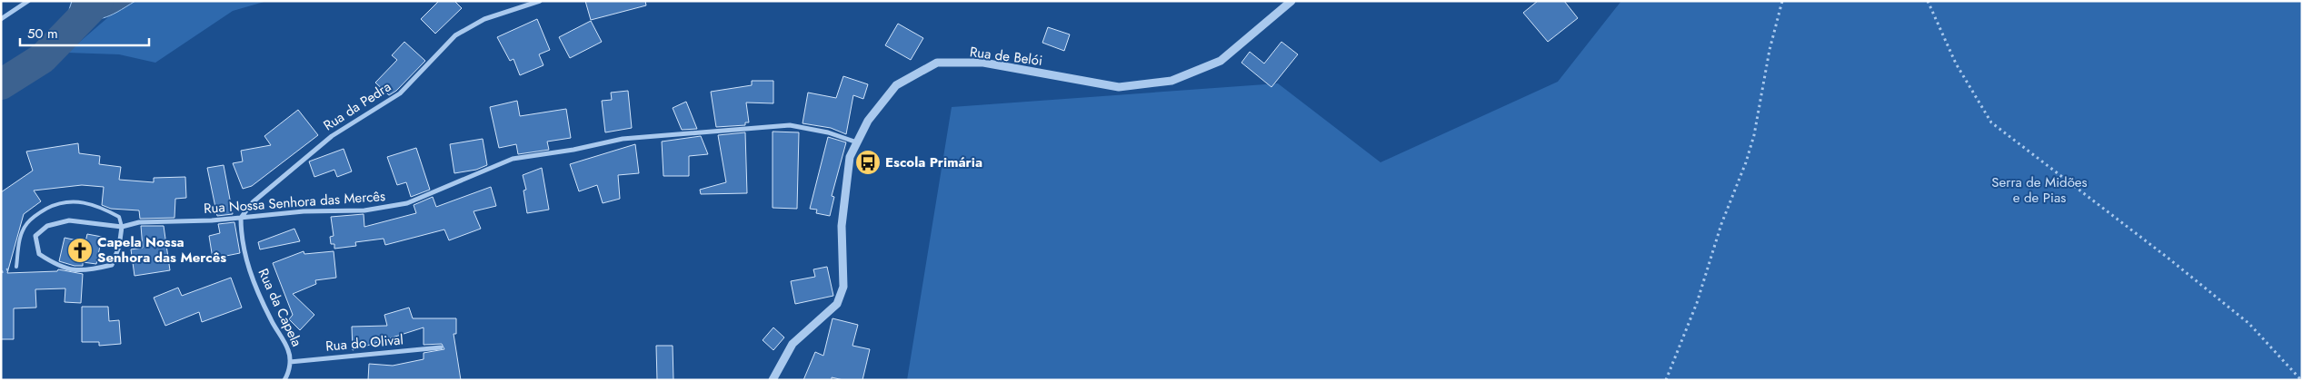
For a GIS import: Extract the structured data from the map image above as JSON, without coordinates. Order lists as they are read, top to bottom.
{
  "streets": {
    "street": [
      "Rua de Belói",
      "Rua da Pedra",
      "Rua Nossa Senhora das Mercês",
      "Rua da Capela",
      "Rua do Olival"
    ]
  },
  "crossings": [
    ["Rua de Belói", "Rua Nossa Senhora das Mercês"],
    ["Rua da Pedra", "Rua Nossa Senhora das Mercês"],
    ["Rua da Pedra", "Rua da Capela"],
    ["Rua Nossa Senhora das Mercês", "Rua da Capela"],
    ["Rua da Capela", "Rua do Olival"]
  ],
  "parks": ["Serra de Midões e de Pias"],
  "places": {
    "bus stop": ["Escola Primária"],
    "church": ["Capela Nossa Senhora das Mercês"]
  },
  "scale_bar": "50 m"
}
